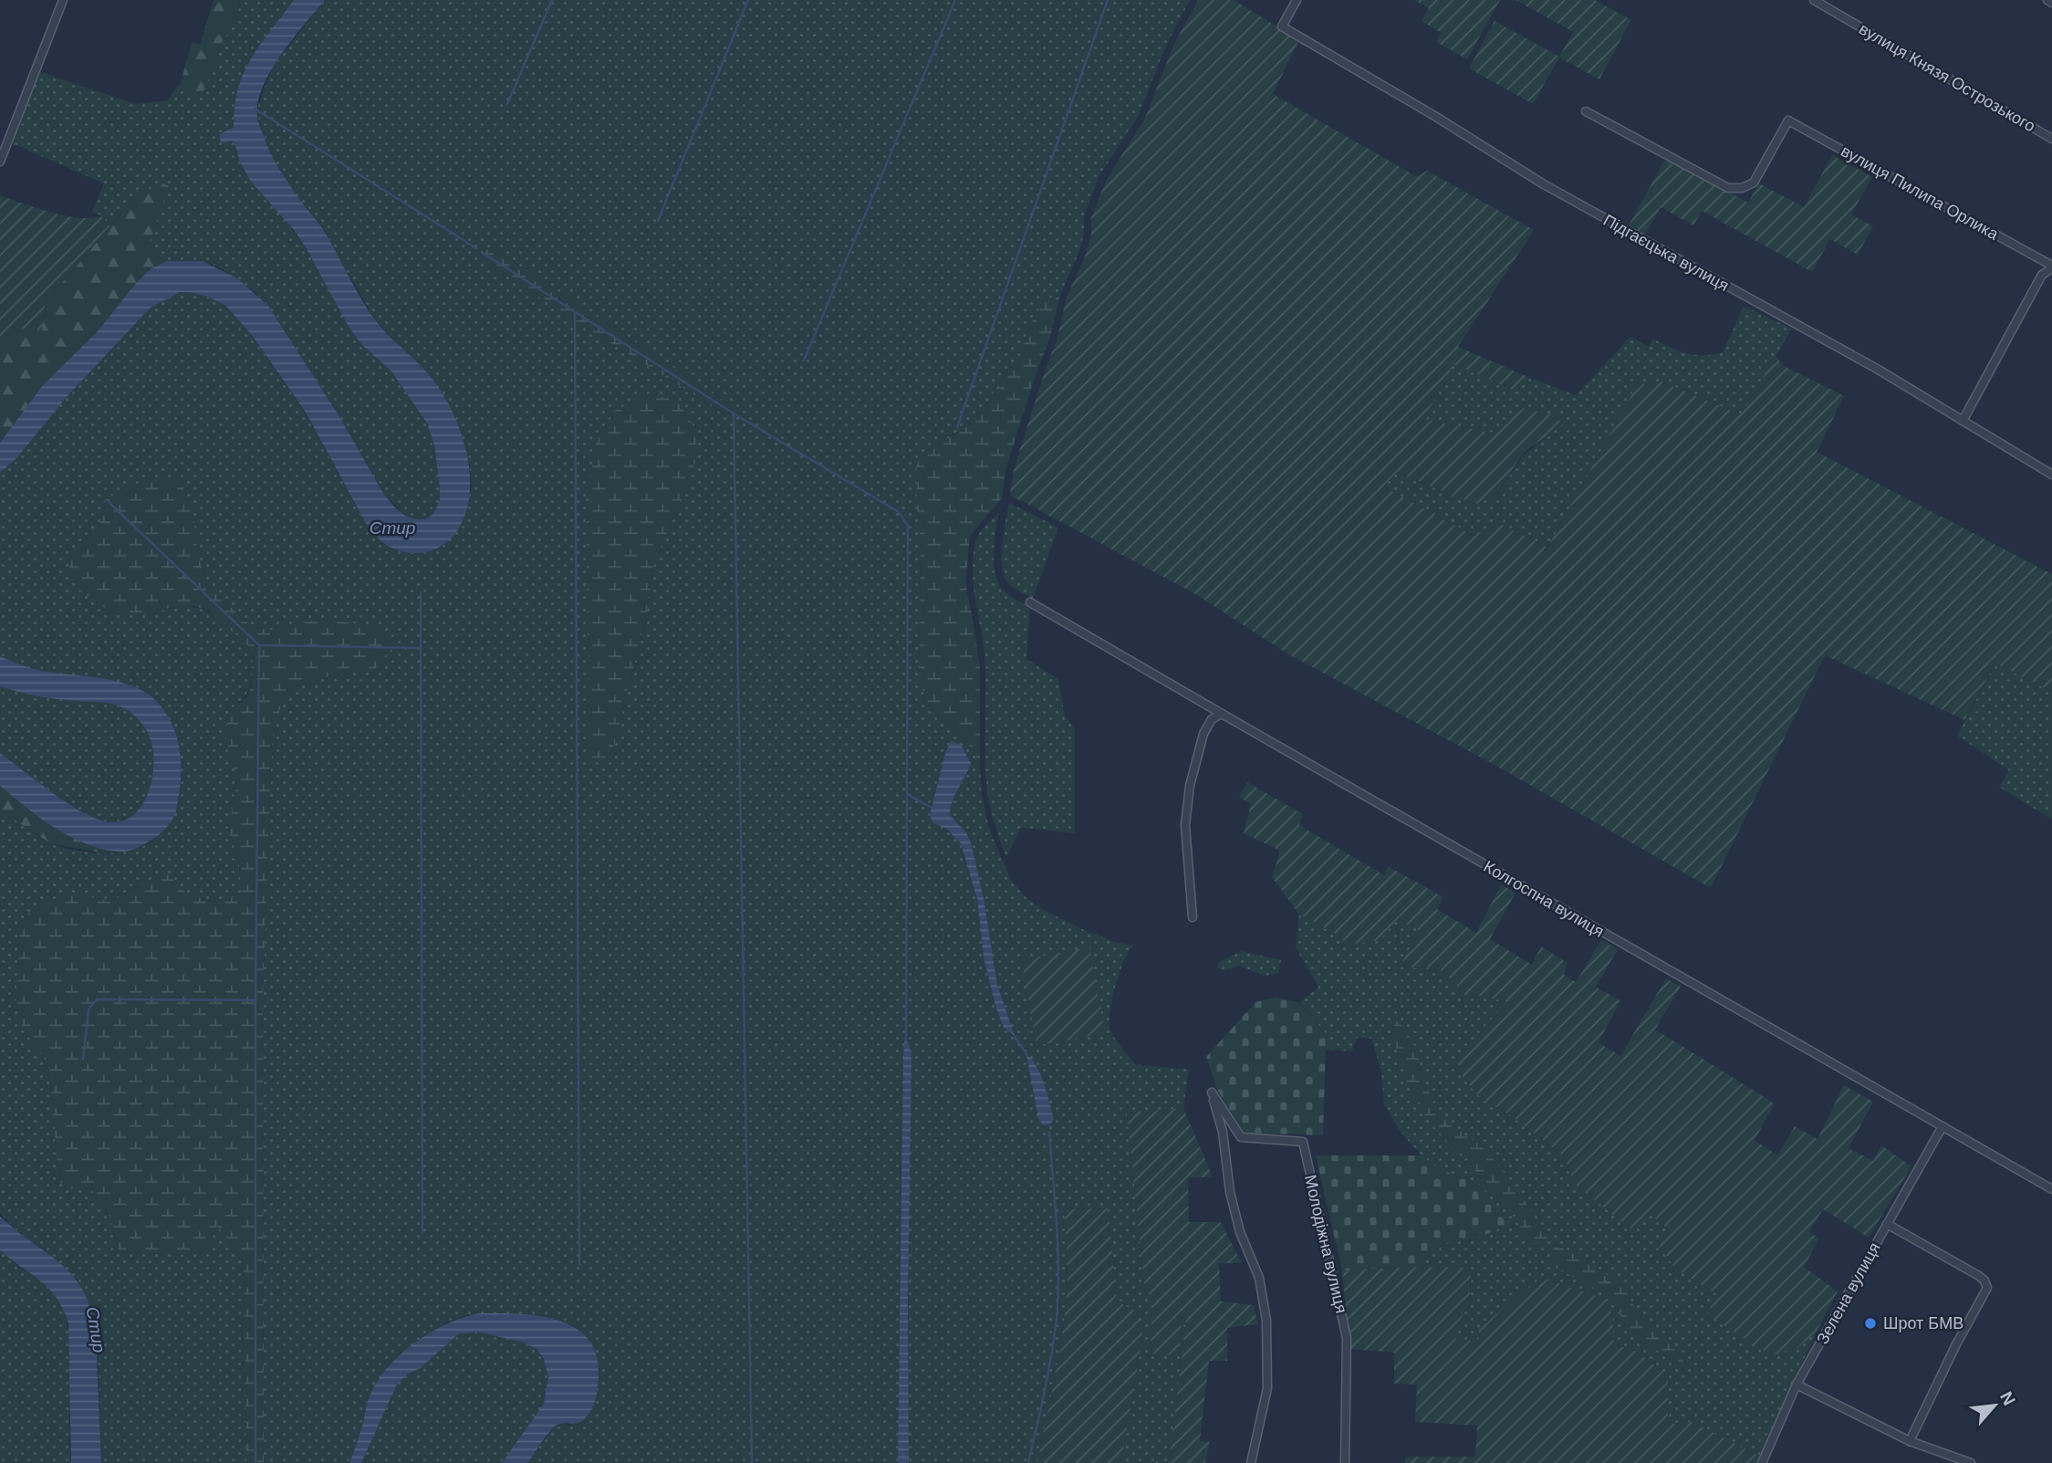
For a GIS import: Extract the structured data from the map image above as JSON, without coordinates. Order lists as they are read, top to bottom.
{
  "streets": {
    "street": [
      "вулиця Князя Острозького",
      "вулиця Пилипа Орлика",
      "Підгаєцька вулиця",
      "Колгоспна вулиця",
      "Молодіжна вулиця",
      "Зелена вулиця"
    ]
  },
  "crossings": [
    ["Колгоспна вулиця", "Зелена вулиця"]
  ],
  "water": ["Стир"],
  "places": ["Шрот БМВ"],
  "north": "top right"
}
